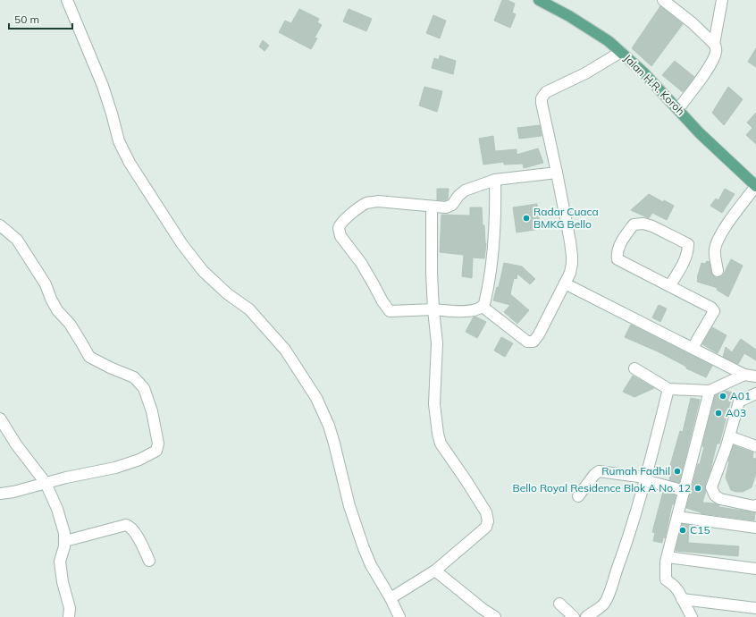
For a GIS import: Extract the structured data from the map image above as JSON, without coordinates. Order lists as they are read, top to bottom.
{
  "streets": {
    "main road": ["Jalan H.R. Koroh"]
  },
  "places": [
    "Radar Cuaca BMKG Bello",
    "A01",
    "A03",
    "Rumah Fadhil",
    "Bello Royal Residence Blok A No. 12",
    "C15"
  ],
  "scale_bar": "50 m"
}
